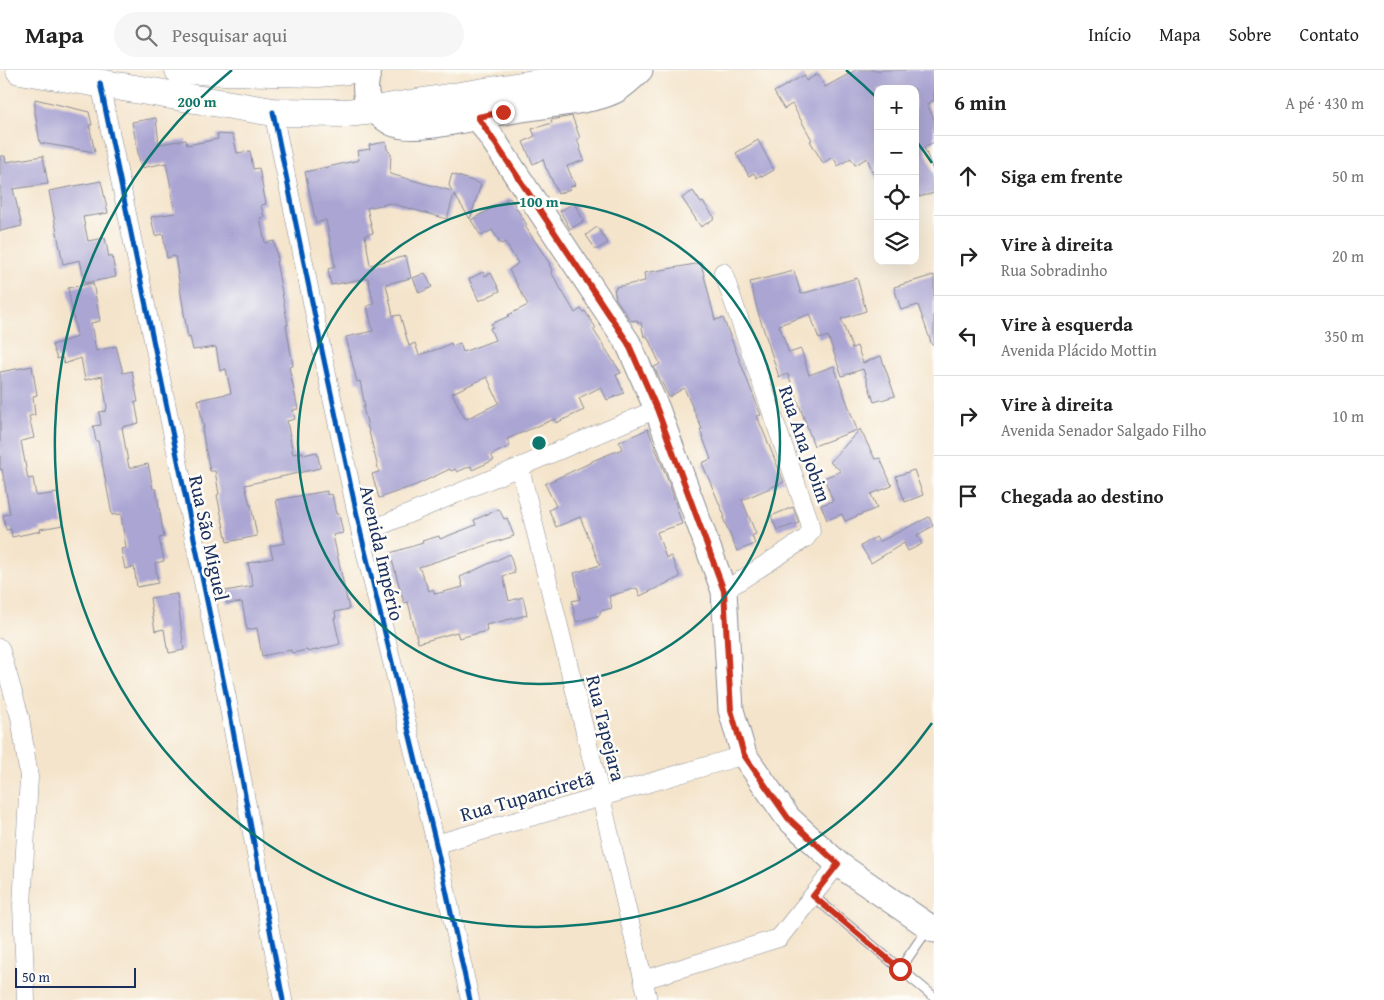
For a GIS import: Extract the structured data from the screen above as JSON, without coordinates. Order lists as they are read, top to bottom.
{
  "streets": {
    "street": [
      "Rua Ana Jobim",
      "Rua São Miguel",
      "Avenida Império",
      "Rua Tapejara",
      "Rua Tupanciretã"
    ]
  },
  "crossings": [
    ["Avenida Império", "Rua Tupanciretã"],
    ["Rua Tapejara", "Rua Tupanciretã"]
  ],
  "scale_bar": "50 m",
  "page": {
    "header": "Mapa",
    "search": "Pesquisar aqui",
    "nav": [
      "Início",
      "Mapa",
      "Sobre",
      "Contato"
    ],
    "heading": ["6 min", "A pé · 430 m"],
    "map_buttons": ["+", "−"],
    "list": [
      ["Siga em frente", "50 m"],
      ["Vire à direita", "Rua Sobradinho", "20 m"],
      ["Vire à esquerda", "Avenida Plácido Mottin", "350 m"],
      ["Vire à direita", "Avenida Senador Salgado Filho", "10 m"],
      "Chegada ao destino"
    ],
    "scale": "50 m"
  },
  "rings": ["200 m", "100 m"]
}
